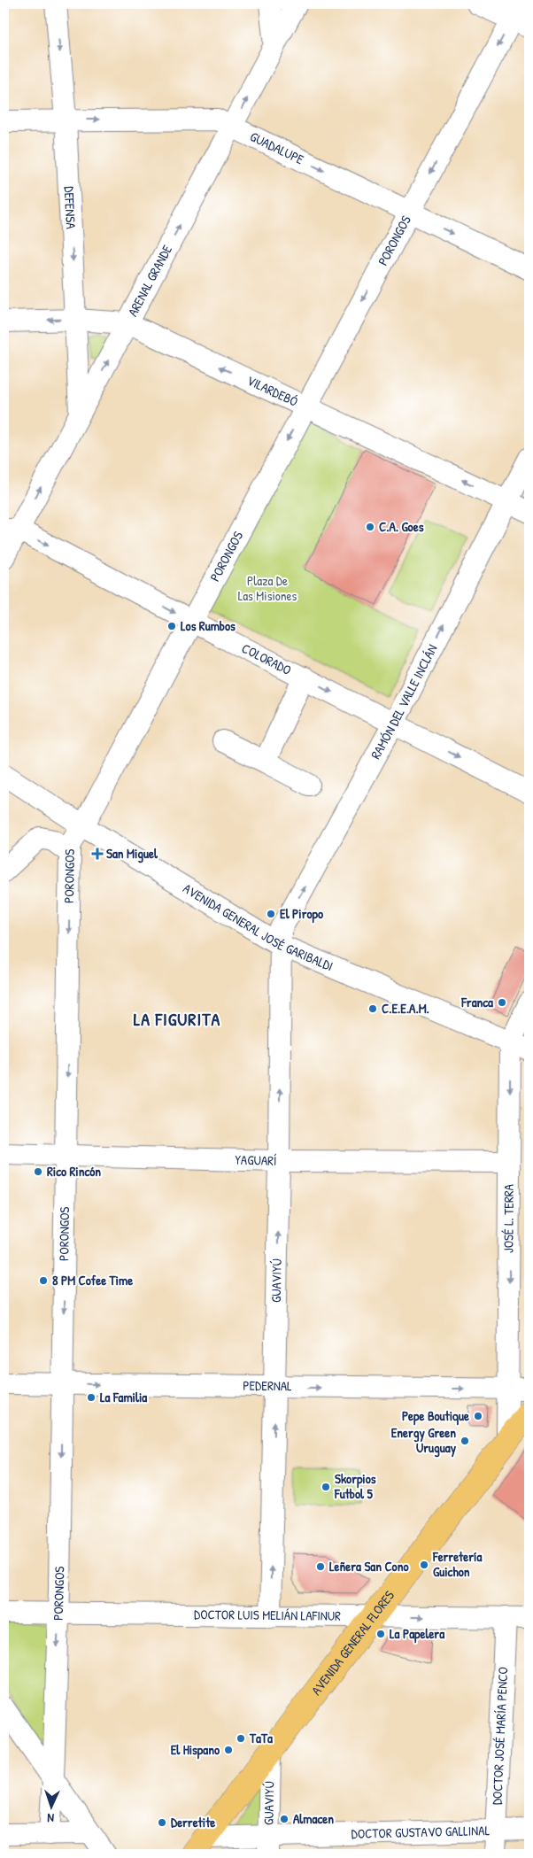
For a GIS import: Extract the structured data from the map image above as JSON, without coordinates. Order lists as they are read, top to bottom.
{
  "streets": {
    "main road": ["AVENIDA GENERAL FLORES"],
    "street": [
      "GUADALUPE",
      "DEFENSA",
      "PORONGOS",
      "ARENAL GRANDE",
      "VILARDEBÓ",
      "COLORADO",
      "RAMÓN DEL VALLE INCLÁN",
      "AVENIDA GENERAL JOSÉ GARIBALDI",
      "YAGUARÍ",
      "JOSÉ L. TERRA",
      "GUAVIYÚ",
      "PEDERNAL",
      "DOCTOR LUIS MELIÁN LAFINUR",
      "DOCTOR JOSÉ MARÍA PENCO",
      "DOCTOR GUSTAVO GALLINAL"
    ]
  },
  "crossings": [
    ["GUADALUPE", "DEFENSA"],
    ["GUADALUPE", "PORONGOS"],
    ["GUADALUPE", "ARENAL GRANDE"],
    ["DEFENSA", "ARENAL GRANDE"],
    ["DEFENSA", "VILARDEBÓ"],
    ["PORONGOS", "VILARDEBÓ"],
    ["PORONGOS", "COLORADO"],
    ["PORONGOS", "AVENIDA GENERAL JOSÉ GARIBALDI"],
    ["PORONGOS", "YAGUARÍ"],
    ["PORONGOS", "PEDERNAL"],
    ["PORONGOS", "DOCTOR LUIS MELIÁN LAFINUR"],
    ["ARENAL GRANDE", "VILARDEBÓ"],
    ["ARENAL GRANDE", "COLORADO"],
    ["VILARDEBÓ", "RAMÓN DEL VALLE INCLÁN"],
    ["COLORADO", "RAMÓN DEL VALLE INCLÁN"],
    ["RAMÓN DEL VALLE INCLÁN", "AVENIDA GENERAL JOSÉ GARIBALDI"],
    ["RAMÓN DEL VALLE INCLÁN", "GUAVIYÚ"],
    ["AVENIDA GENERAL JOSÉ GARIBALDI", "JOSÉ L. TERRA"],
    ["AVENIDA GENERAL JOSÉ GARIBALDI", "GUAVIYÚ"],
    ["YAGUARÍ", "JOSÉ L. TERRA"],
    ["YAGUARÍ", "GUAVIYÚ"],
    ["JOSÉ L. TERRA", "PEDERNAL"],
    ["JOSÉ L. TERRA", "AVENIDA GENERAL FLORES"],
    ["GUAVIYÚ", "PEDERNAL"],
    ["GUAVIYÚ", "DOCTOR LUIS MELIÁN LAFINUR"],
    ["GUAVIYÚ", "AVENIDA GENERAL FLORES"],
    ["GUAVIYÚ", "DOCTOR GUSTAVO GALLINAL"],
    ["DOCTOR LUIS MELIÁN LAFINUR", "AVENIDA GENERAL FLORES"],
    ["DOCTOR LUIS MELIÁN LAFINUR", "DOCTOR JOSÉ MARÍA PENCO"],
    ["AVENIDA GENERAL FLORES", "DOCTOR GUSTAVO GALLINAL"],
    ["DOCTOR JOSÉ MARÍA PENCO", "DOCTOR GUSTAVO GALLINAL"]
  ],
  "one_way": [
    "GUADALUPE",
    "DEFENSA",
    "PORONGOS",
    "ARENAL GRANDE",
    "VILARDEBÓ",
    "COLORADO",
    "RAMÓN DEL VALLE INCLÁN",
    "JOSÉ L. TERRA",
    "GUAVIYÚ",
    "PEDERNAL"
  ],
  "districts": ["LA FIGURITA"],
  "parks": ["Plaza De Las Misiones"],
  "places": {
    "other": [
      "C.A. Goes",
      "Los Rumbos",
      "El Piropo",
      "Franca",
      "C.E.E.A.M.",
      "Rico Rincón",
      "8 PM Cofee Time",
      "La Familia",
      "Pepe Boutique",
      "Energy Green Uruguay",
      "Skorpios Futbol 5",
      "Ferretería Guichon",
      "Leñera San Cono",
      "La Papelera",
      "TaTa",
      "El Hispano",
      "Almacen",
      "Derretite"
    ],
    "health": ["San Miguel"]
  },
  "north": "bottom"
}
